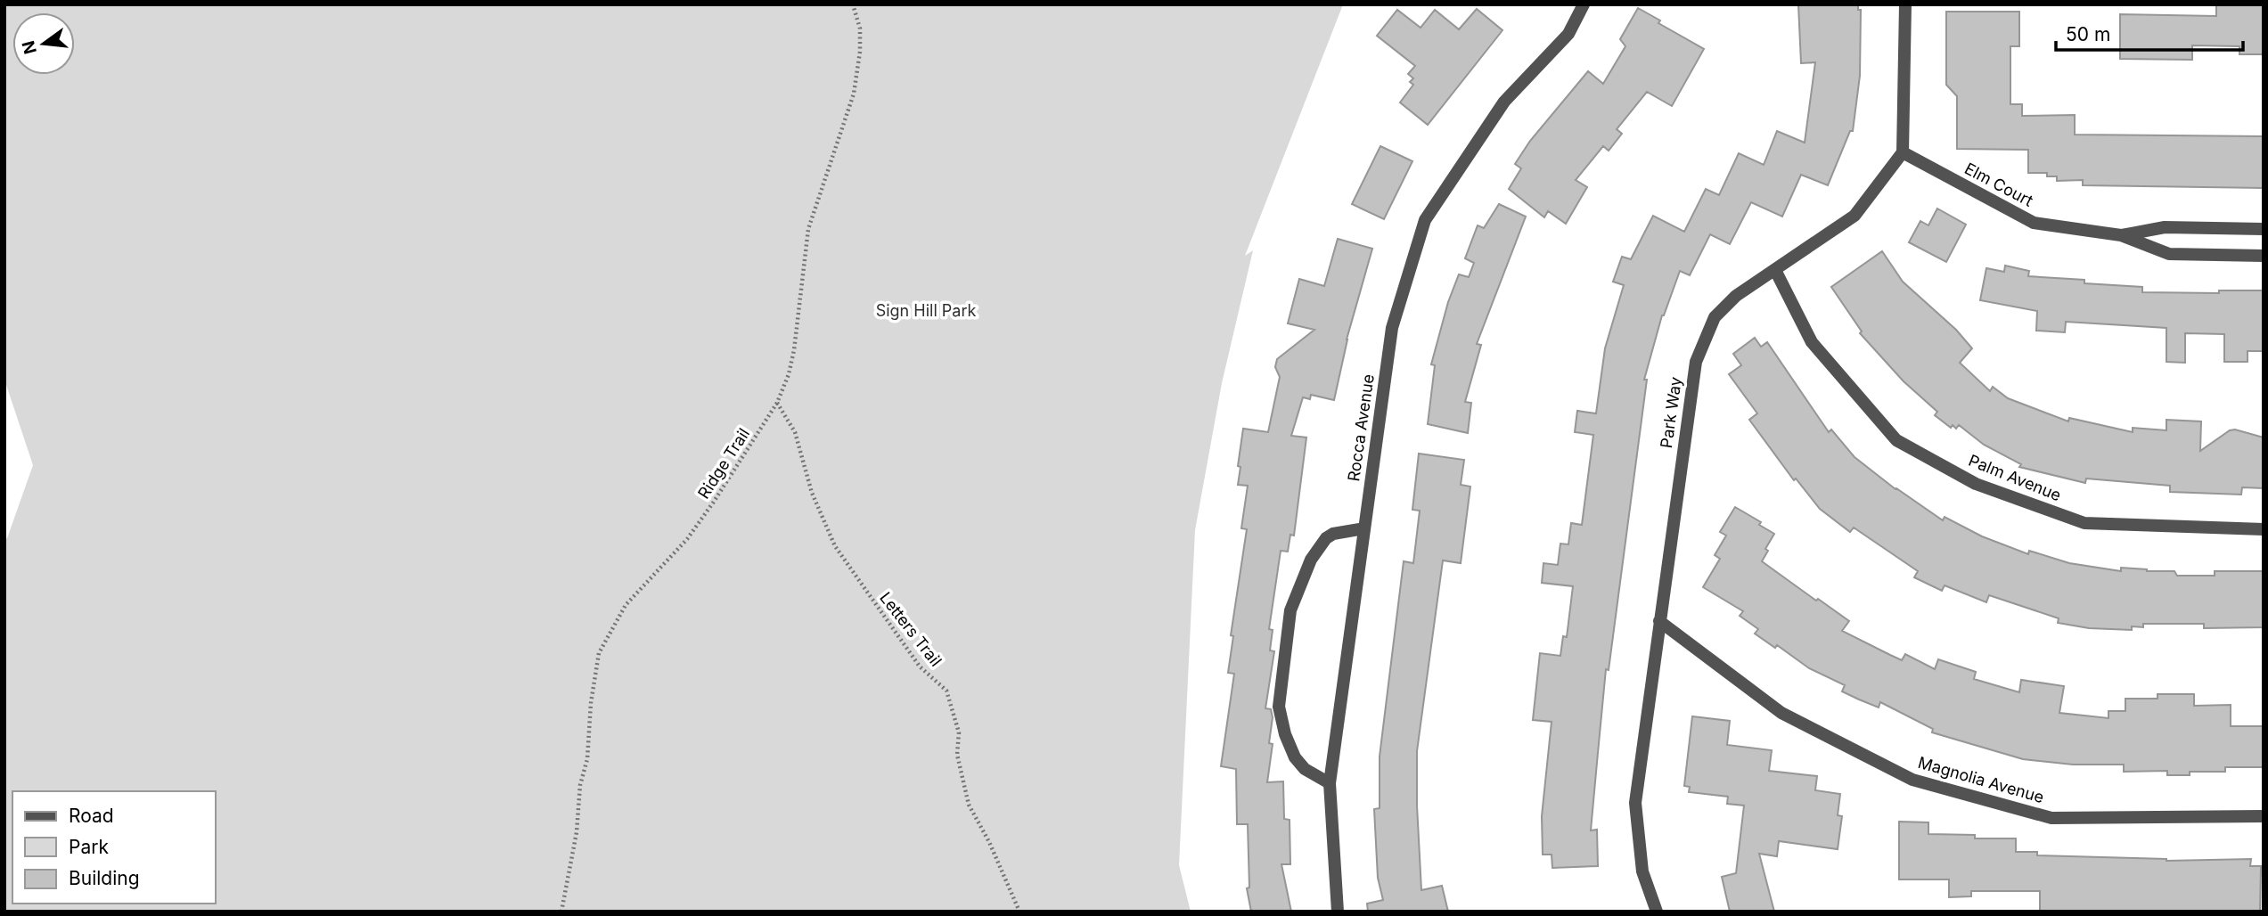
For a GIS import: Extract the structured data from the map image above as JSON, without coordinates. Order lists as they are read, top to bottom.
{
  "streets": {
    "street": [
      "Elm Court",
      "Park Way",
      "Rocca Avenue",
      "Palm Avenue",
      "Magnolia Avenue"
    ],
    "path": ["Ridge Trail", "Letters Trail"]
  },
  "crossings": [
    ["Elm Court", "Park Way"],
    ["Park Way", "Palm Avenue"],
    ["Park Way", "Magnolia Avenue"],
    ["Ridge Trail", "Letters Trail"]
  ],
  "parks": ["Sign Hill Park"],
  "legend": ["Road", "Park", "Building"],
  "scale_bar": "50 m",
  "north": "left"
}
